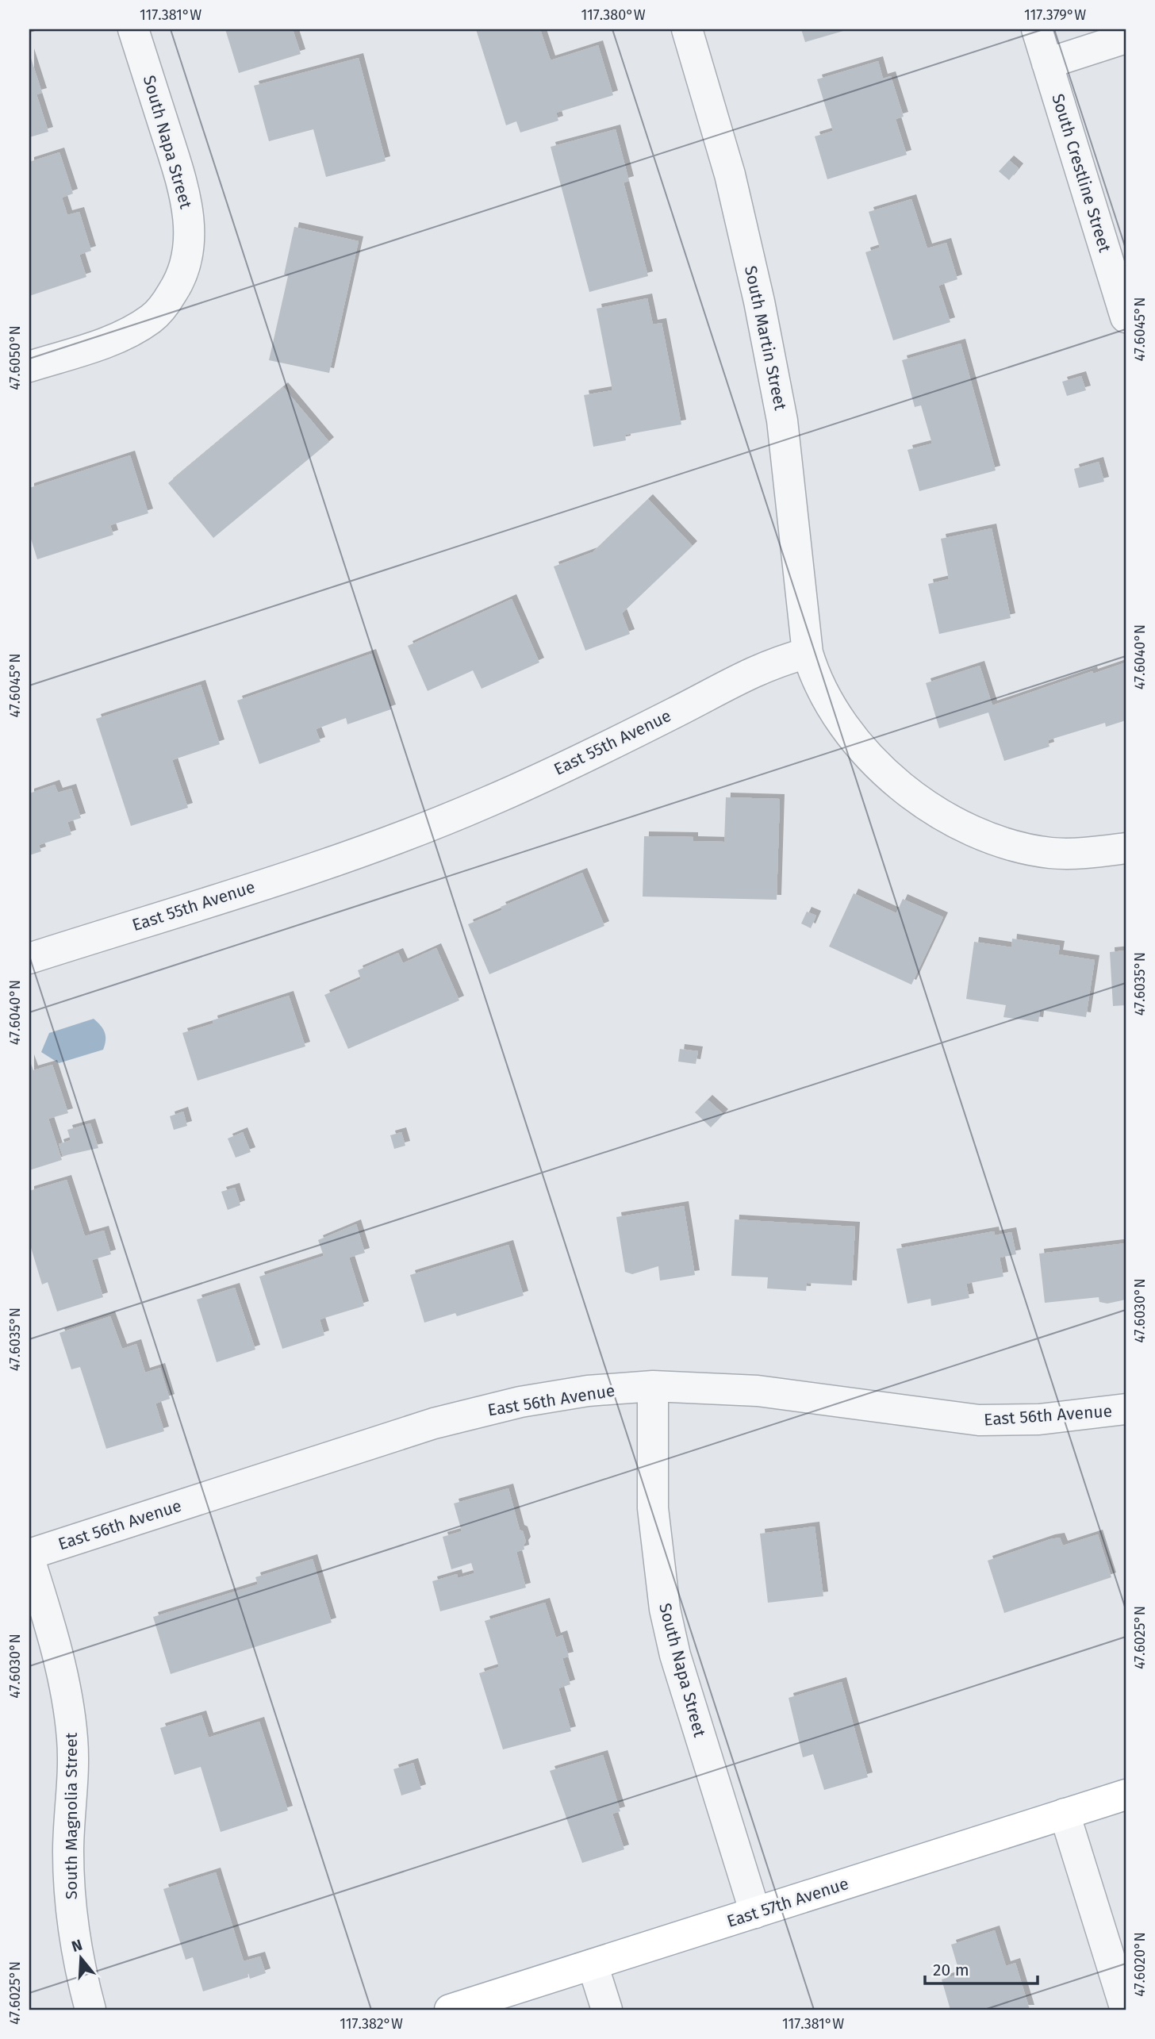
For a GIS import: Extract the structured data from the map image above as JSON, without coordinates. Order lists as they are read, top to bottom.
{
  "streets": {
    "main road": ["East 57th Avenue"],
    "street": [
      "South Napa Street",
      "South Crestline Street",
      "South Martin Street",
      "East 55th Avenue",
      "East 56th Avenue",
      "South Magnolia Street"
    ]
  },
  "crossings": [
    ["South Napa Street", "East 56th Avenue"],
    ["South Napa Street", "East 57th Avenue"],
    ["South Martin Street", "East 55th Avenue"]
  ],
  "scale_bar": "20 m",
  "north": "top",
  "coordinates": [
    "117.381°W",
    "117.380°W",
    "117.379°W",
    "47.6045°N",
    "47.6050°N",
    "47.6040°N",
    "47.6035°N",
    "47.6030°N",
    "47.6025°N",
    "47.6020°N",
    "117.382°W"
  ]
}
